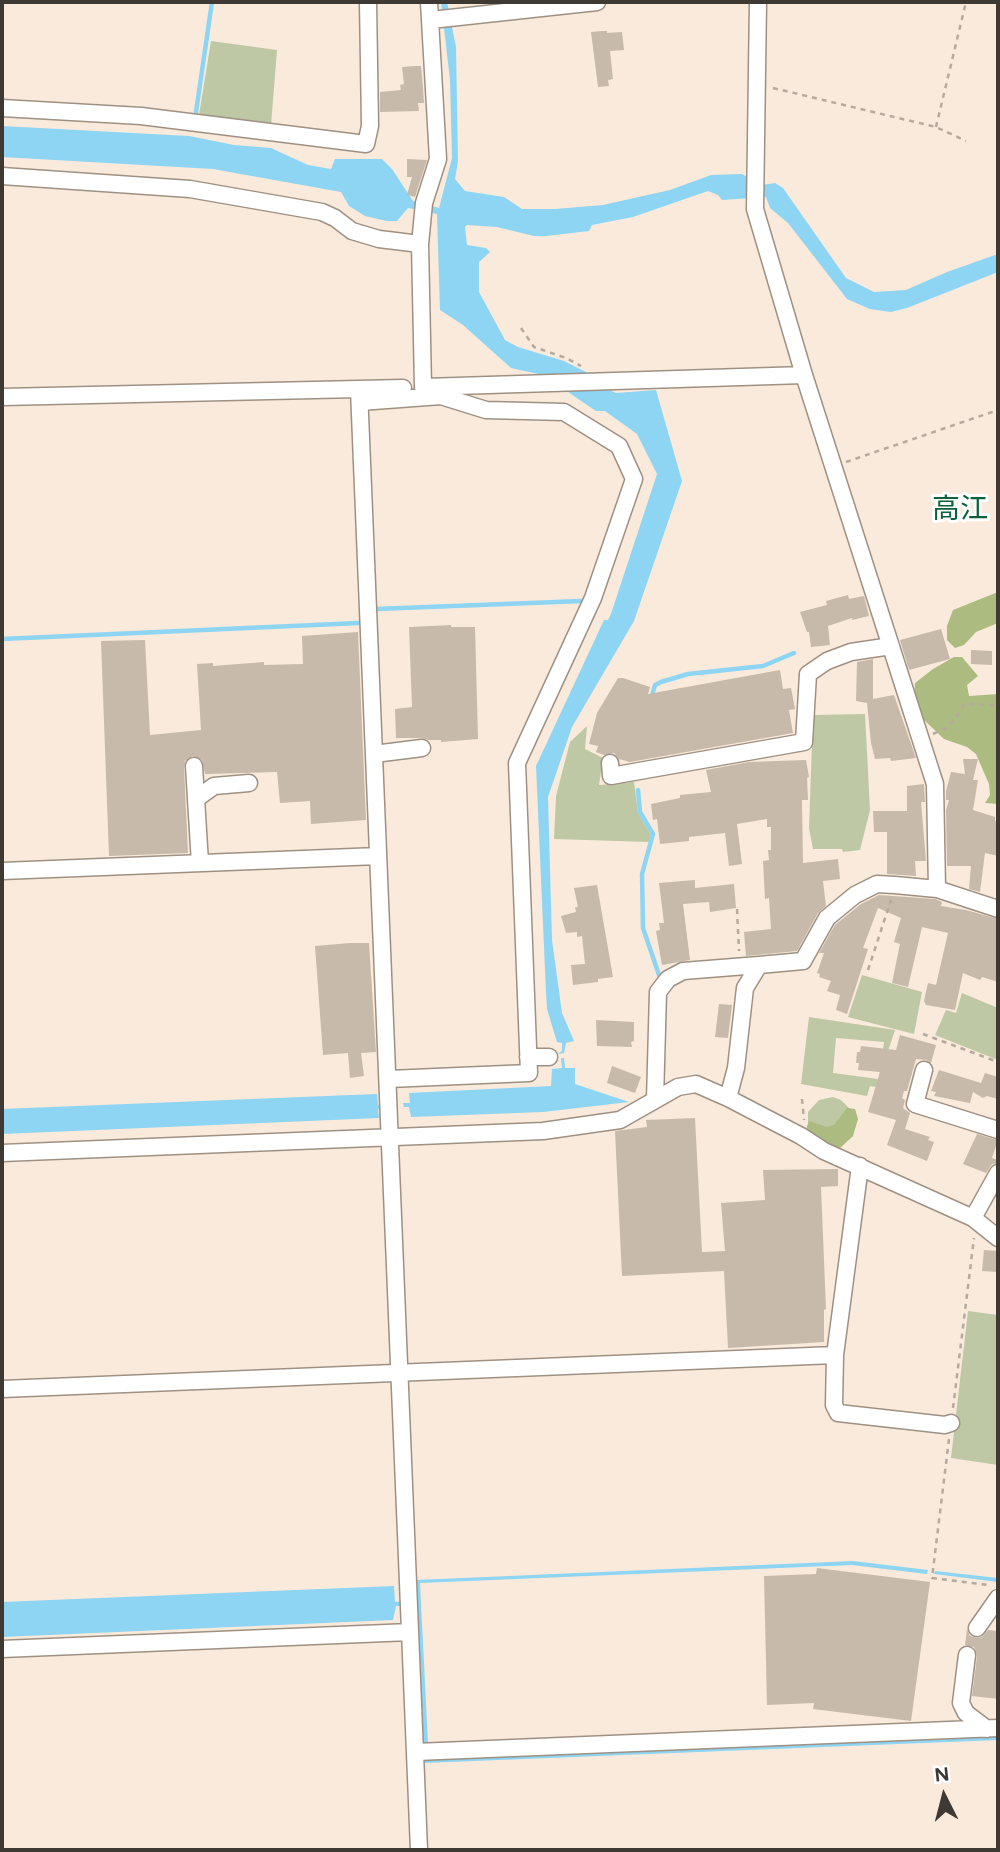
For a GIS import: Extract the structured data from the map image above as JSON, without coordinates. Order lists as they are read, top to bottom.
{
  "districts": ["高江"],
  "north": "top"
}
